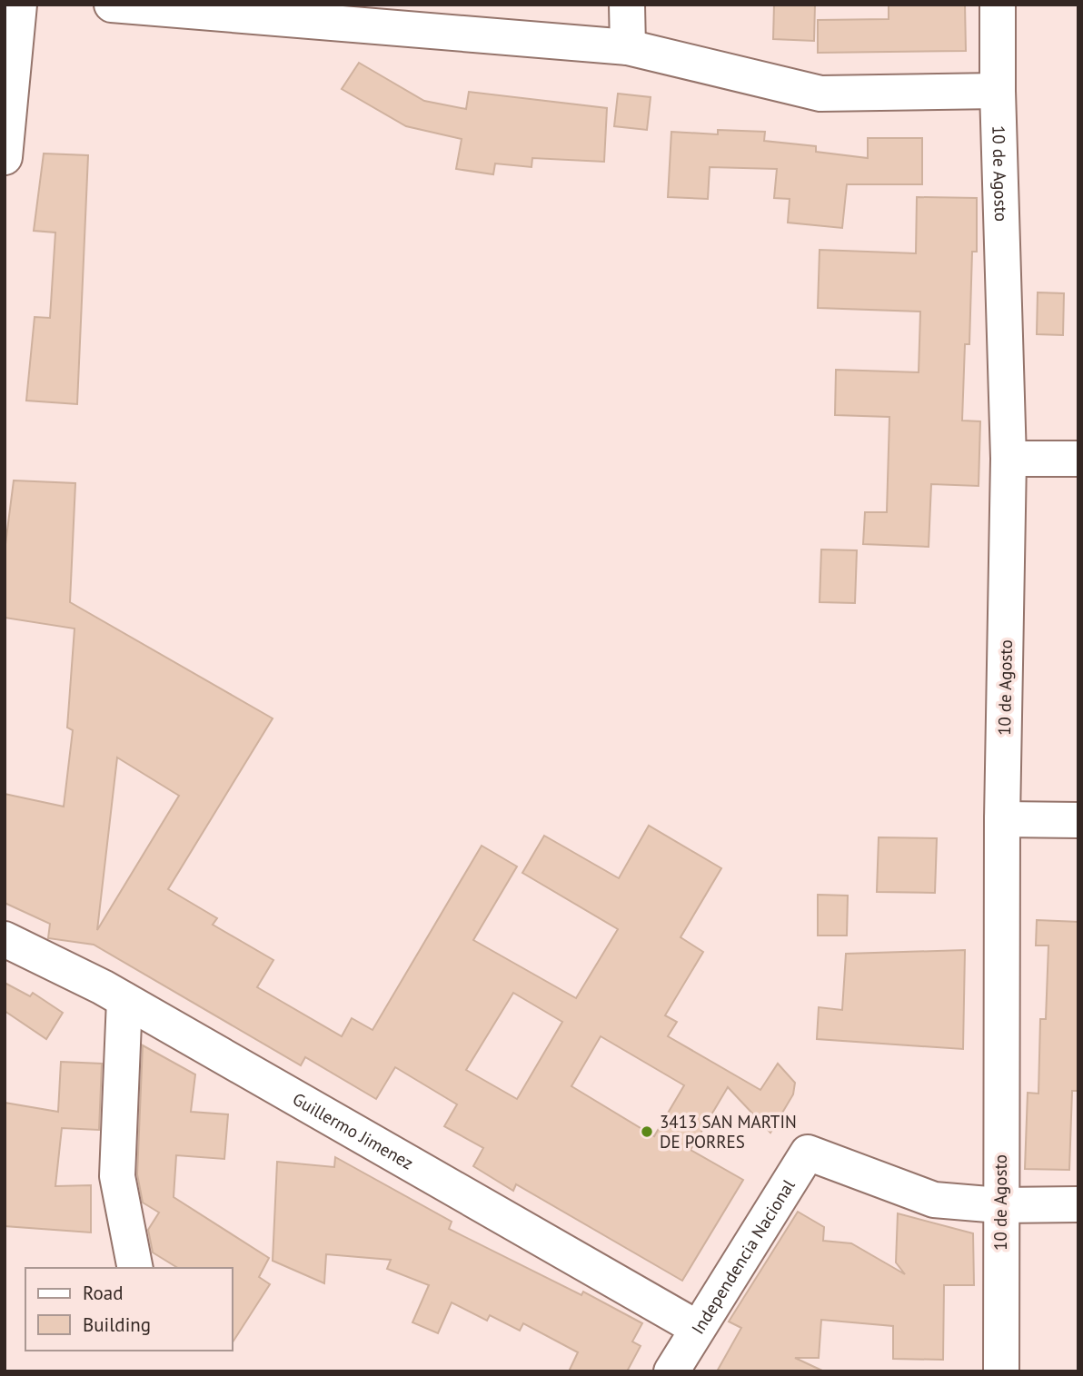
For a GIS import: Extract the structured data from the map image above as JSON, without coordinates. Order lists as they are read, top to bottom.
{
  "streets": {
    "street": ["10 de Agosto", "Guillermo Jimenez", "Independencia Nacional"]
  },
  "crossings": [
    ["10 de Agosto", "Independencia Nacional"],
    ["Guillermo Jimenez", "Independencia Nacional"]
  ],
  "places": ["3413 SAN MARTIN DE PORRES"],
  "legend": ["Road", "Building"]
}
